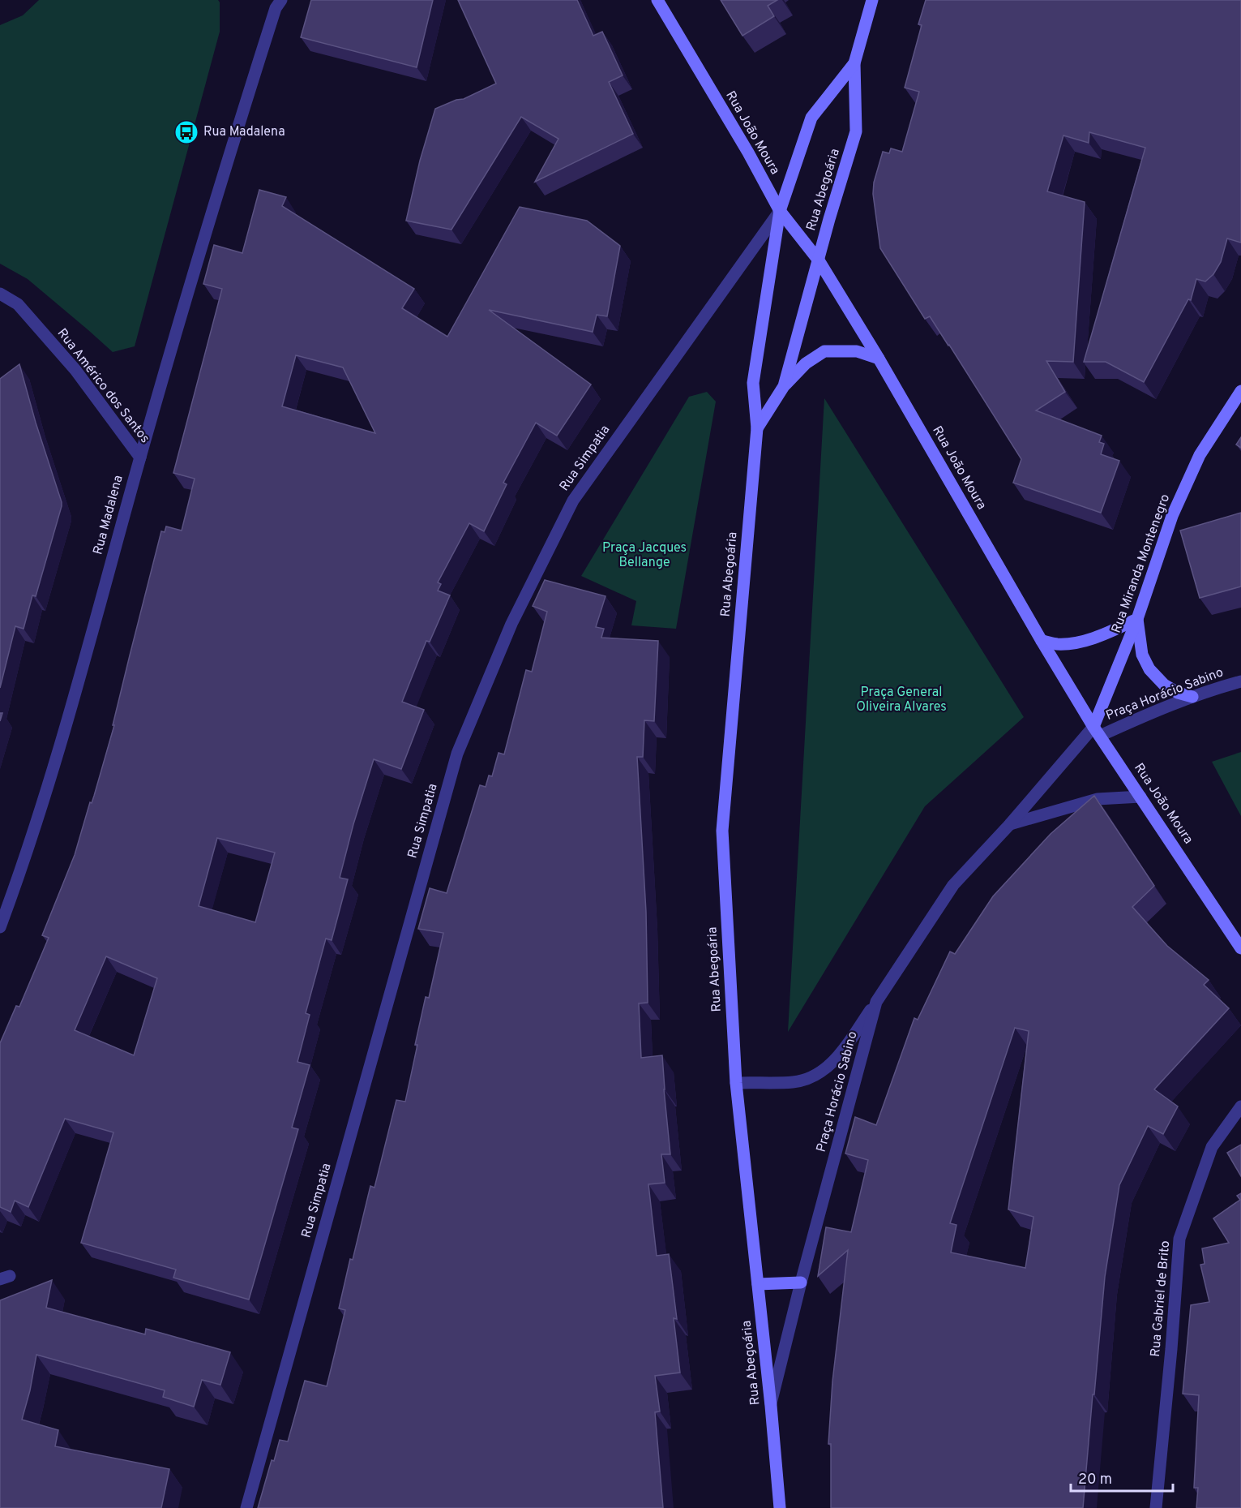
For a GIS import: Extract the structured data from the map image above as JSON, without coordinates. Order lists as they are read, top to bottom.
{
  "streets": {
    "street": [
      "Rua João Moura",
      "Rua Abegoária",
      "Rua Américo dos Santos",
      "Rua Simpatia",
      "Rua Madalena",
      "Rua Miranda Montenegro",
      "Praça Horácio Sabino",
      "Rua Gabriel de Brito"
    ]
  },
  "crossings": [
    ["Rua João Moura", "Rua Abegoária"],
    ["Rua João Moura", "Rua Simpatia"],
    ["Rua João Moura", "Rua Miranda Montenegro"],
    ["Rua João Moura", "Praça Horácio Sabino"],
    ["Rua Abegoária", "Rua Simpatia"],
    ["Rua Abegoária", "Praça Horácio Sabino"],
    ["Rua Américo dos Santos", "Rua Madalena"],
    ["Rua Miranda Montenegro", "Praça Horácio Sabino"]
  ],
  "parks": ["Praça Jacques Bellange", "Praça General Oliveira Alvares"],
  "places": {
    "bus stop": ["Rua Madalena"]
  },
  "scale_bar": "20 m"
}
